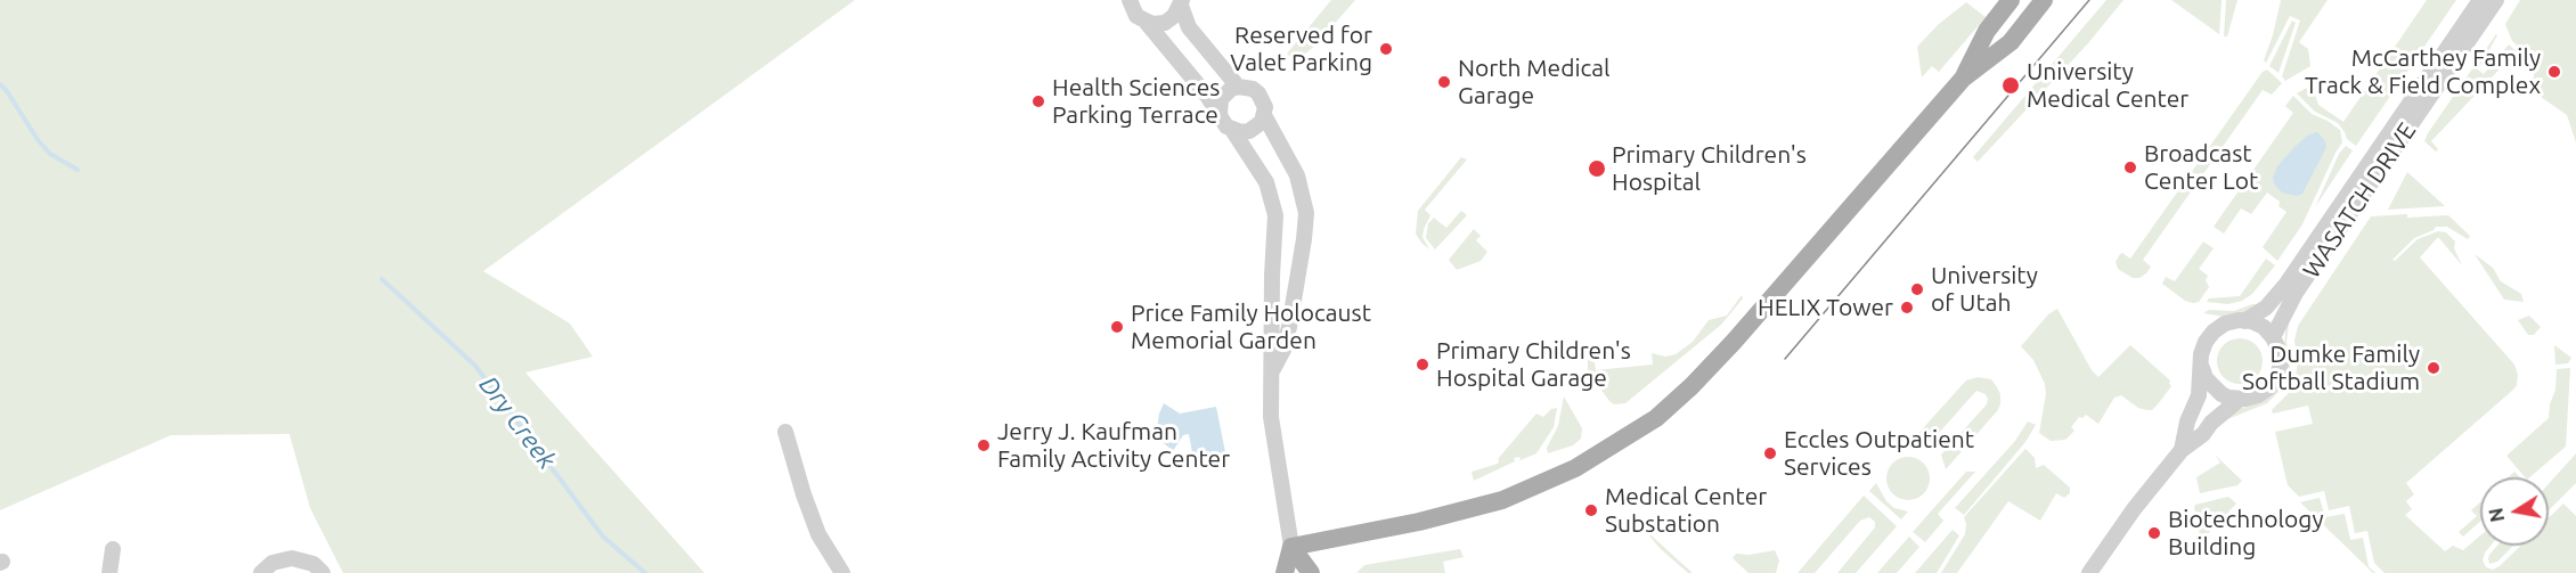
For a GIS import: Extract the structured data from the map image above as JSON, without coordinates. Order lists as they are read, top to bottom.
{
  "streets": {
    "street": ["WASATCH DRIVE"]
  },
  "water": ["Dry Creek"],
  "places": [
    "Reserved for Valet Parking",
    "McCarthey Family Track & Field Complex",
    "North Medical Garage",
    "University Medical Center",
    "Health Sciences Parking Terrace",
    "Broadcast Center Lot",
    "Primary Children's Hospital",
    "University of Utah",
    "HELIX Tower",
    "Price Family Holocaust Memorial Garden",
    "Primary Children's Hospital Garage",
    "Dumke Family Softball Stadium",
    "Jerry J. Kaufman Family Activity Center",
    "Eccles Outpatient Services",
    "Medical Center Substation",
    "Biotechnology Building"
  ],
  "north": "left"
}
